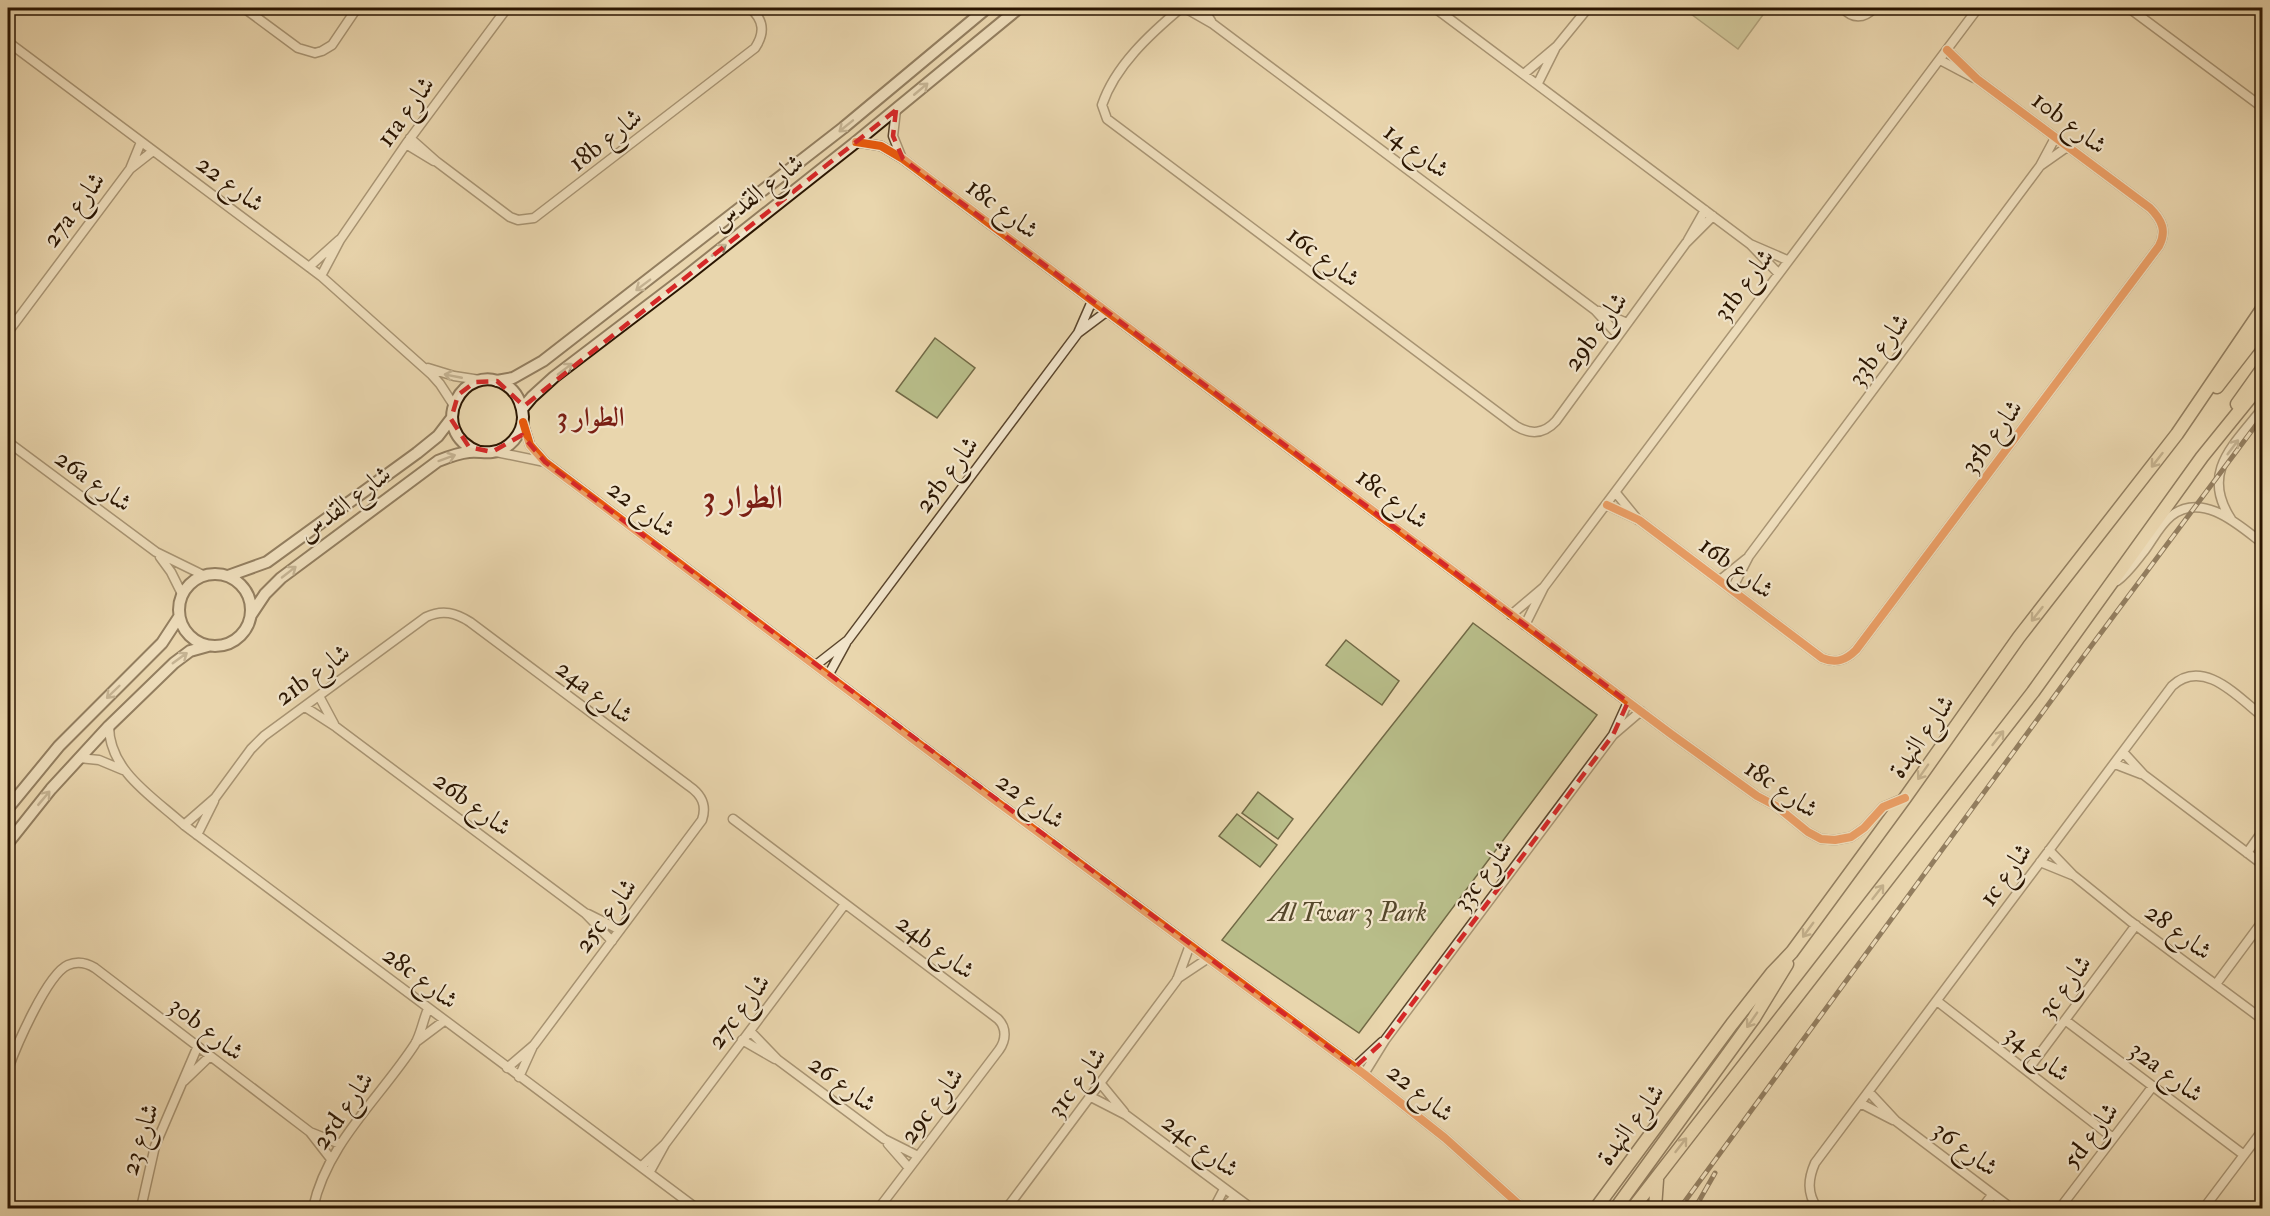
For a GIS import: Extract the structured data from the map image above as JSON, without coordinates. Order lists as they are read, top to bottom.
{
  "streets": {
    "main road": ["شارع القدس", "شارع النهدة"],
    "street": [
      "11a شارع",
      "10b شارع",
      "18b شارع",
      "شارع 14",
      "شارع 22",
      "18c شارع",
      "27a شارع",
      "16c شارع",
      "31b شارع",
      "29b شارع",
      "33b شارع",
      "35b شارع",
      "25b شارع",
      "26a شارع",
      "16b شارع",
      "21b شارع",
      "24a شارع",
      "26b شارع",
      "1c شارع",
      "33c شارع",
      "25c شارع",
      "شارع 28",
      "24b شارع",
      "28c شارع",
      "3c شارع",
      "27c شارع",
      "30b شارع",
      "شارع 34",
      "32a شارع",
      "31c شارع",
      "شارع 26",
      "29c شارع",
      "25d شارع",
      "5d شارع",
      "شارع 23",
      "24c شارع",
      "شارع 36"
    ]
  },
  "crossings": [
    ["11a شارع", "18b شارع"],
    ["11a شارع", "شارع 22"],
    ["10b شارع", "31b شارع"],
    ["10b شارع", "33b شارع"],
    ["10b شارع", "35b شارع"],
    ["شارع 14", "16c شارع"],
    ["شارع 14", "29b شارع"],
    ["شارع 22", "شارع القدس"],
    ["شارع 22", "27a شارع"],
    ["شارع 22", "25b شارع"],
    ["شارع 22", "33c شارع"],
    ["شارع 22", "31c شارع"],
    ["شارع القدس", "18c شارع"],
    ["شارع القدس", "26a شارع"],
    ["18c شارع", "31b شارع"],
    ["18c شارع", "25b شارع"],
    ["18c شارع", "شارع النهدة"],
    ["18c شارع", "33c شارع"],
    ["16c شارع", "29b شارع"],
    ["31b شارع", "16b شارع"],
    ["33b شارع", "16b شارع"],
    ["35b شارع", "16b شارع"],
    ["21b شارع", "24a شارع"],
    ["21b شارع", "26b شارع"],
    ["21b شارع", "28c شارع"],
    ["24a شارع", "25c شارع"],
    ["26b شارع", "25c شارع"],
    ["1c شارع", "شارع 28"],
    ["1c شارع", "شارع 34"],
    ["1c شارع", "شارع 36"],
    ["25c شارع", "28c شارع"],
    ["شارع 28", "3c شارع"],
    ["24b شارع", "27c شارع"],
    ["24b شارع", "29c شارع"],
    ["28c شارع", "27c شارع"],
    ["28c شارع", "25d شارع"],
    ["3c شارع", "شارع 34"],
    ["3c شارع", "32a شارع"],
    ["27c شارع", "شارع 26"],
    ["30b شارع", "25d شارع"],
    ["30b شارع", "شارع 23"],
    ["شارع 34", "5d شارع"],
    ["32a شارع", "5d شارع"],
    ["31c شارع", "24c شارع"],
    ["شارع 26", "29c شارع"]
  ],
  "districts": ["الطوار 3", "الطوار 3"],
  "parks": ["Al Twar 3 Park"]
}
